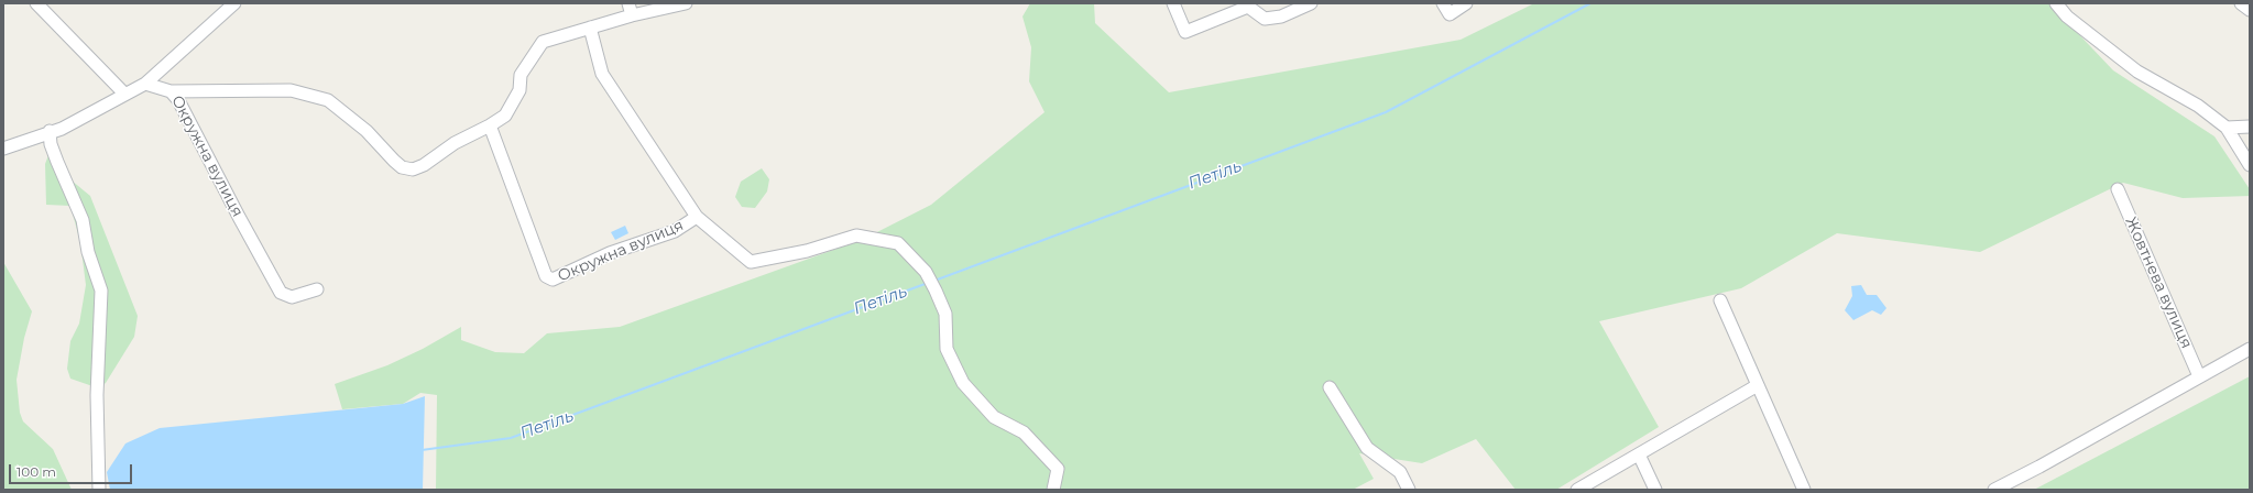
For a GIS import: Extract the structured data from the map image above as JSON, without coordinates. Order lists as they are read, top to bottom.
{
  "streets": {
    "street": ["Окружна вулиця", "Жовтнева вулиця"]
  },
  "water": ["Петіль"],
  "scale_bar": "100 m"
}
